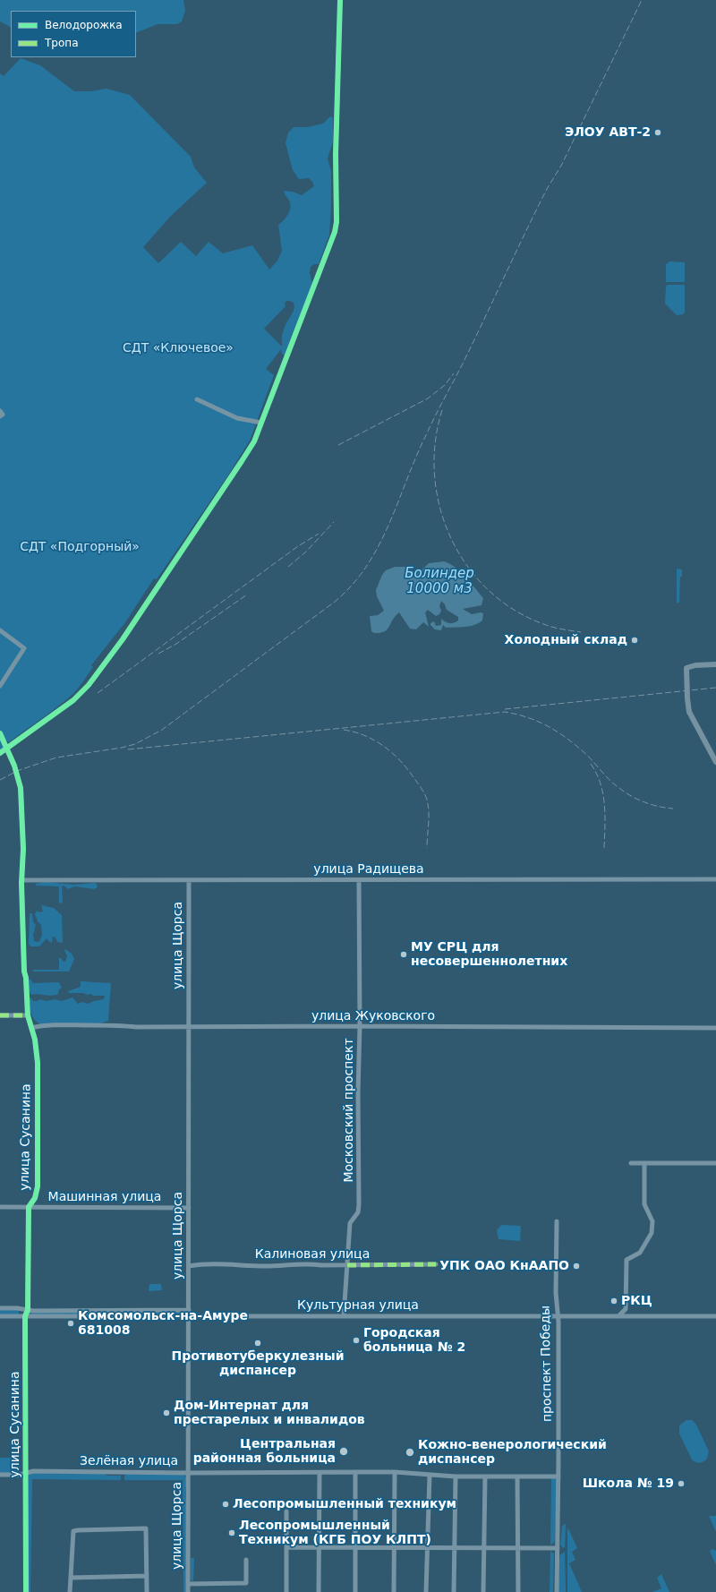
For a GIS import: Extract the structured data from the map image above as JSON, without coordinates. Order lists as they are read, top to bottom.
{
  "streets": {
    "street": [
      "улица Радищева",
      "улица Щорса",
      "улица Жуковского",
      "Московский проспект",
      "улица Сусанина",
      "Машинная улица",
      "Калиновая улица",
      "Культурная улица",
      "проспект Победы",
      "Зелёная улица"
    ]
  },
  "crossings": [
    ["улица Радищева", "улица Щорса"],
    ["улица Радищева", "Московский проспект"],
    ["улица Радищева", "улица Сусанина"],
    ["улица Щорса", "улица Жуковского"],
    ["улица Щорса", "Машинная улица"],
    ["улица Щорса", "Калиновая улица"],
    ["улица Щорса", "Культурная улица"],
    ["улица Щорса", "Зелёная улица"],
    ["улица Жуковского", "Московский проспект"],
    ["улица Жуковского", "улица Сусанина"],
    ["Московский проспект", "Калиновая улица"],
    ["Московский проспект", "Культурная улица"],
    ["улица Сусанина", "Машинная улица"],
    ["улица Сусанина", "Культурная улица"],
    ["улица Сусанина", "Зелёная улица"],
    ["Культурная улица", "проспект Победы"],
    ["проспект Победы", "Зелёная улица"]
  ],
  "water": ["Болиндер 10000 м3"],
  "parks": ["СДТ «Ключевое»", "СДТ «Подгорный»"],
  "places": [
    "ЭЛОУ АВТ-2",
    "Холодный склад",
    "МУ СРЦ для несовершеннолетних",
    "УПК ОАО КнААПО",
    "РКЦ",
    "Комсомольск-на-Амуре 681008",
    "Городская больница № 2",
    "Противотуберкулезный диспансер",
    "Дом-Интернат для престарелых и инвалидов",
    "Центральная районная больница",
    "Кожно-венерологический диспансер",
    "Школа № 19",
    "Лесопромышленный техникум",
    "Лесопромышленный Техникум (КГБ ПОУ КЛПТ)"
  ],
  "legend": ["Велодорожка", "Тропа"]
}
